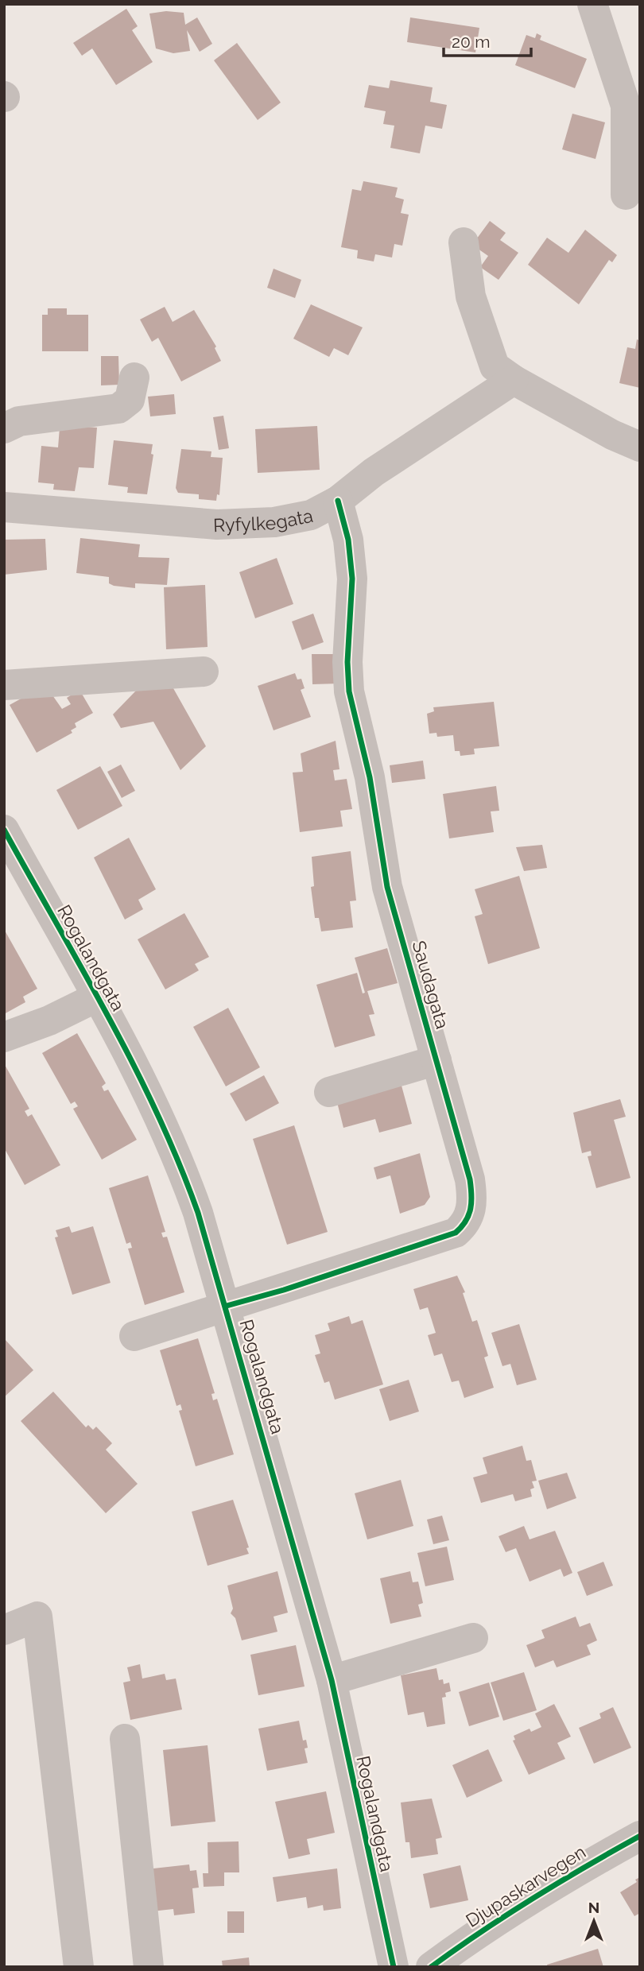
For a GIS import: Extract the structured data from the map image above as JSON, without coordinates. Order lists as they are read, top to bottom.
{
  "streets": {
    "street": [
      "Ryfylkegata",
      "Rogalandgata",
      "Saudagata",
      "Djupaskarvegen"
    ]
  },
  "crossings": [
    ["Ryfylkegata", "Saudagata"],
    ["Rogalandgata", "Saudagata"]
  ],
  "scale_bar": "20 m",
  "north": "top"
}
